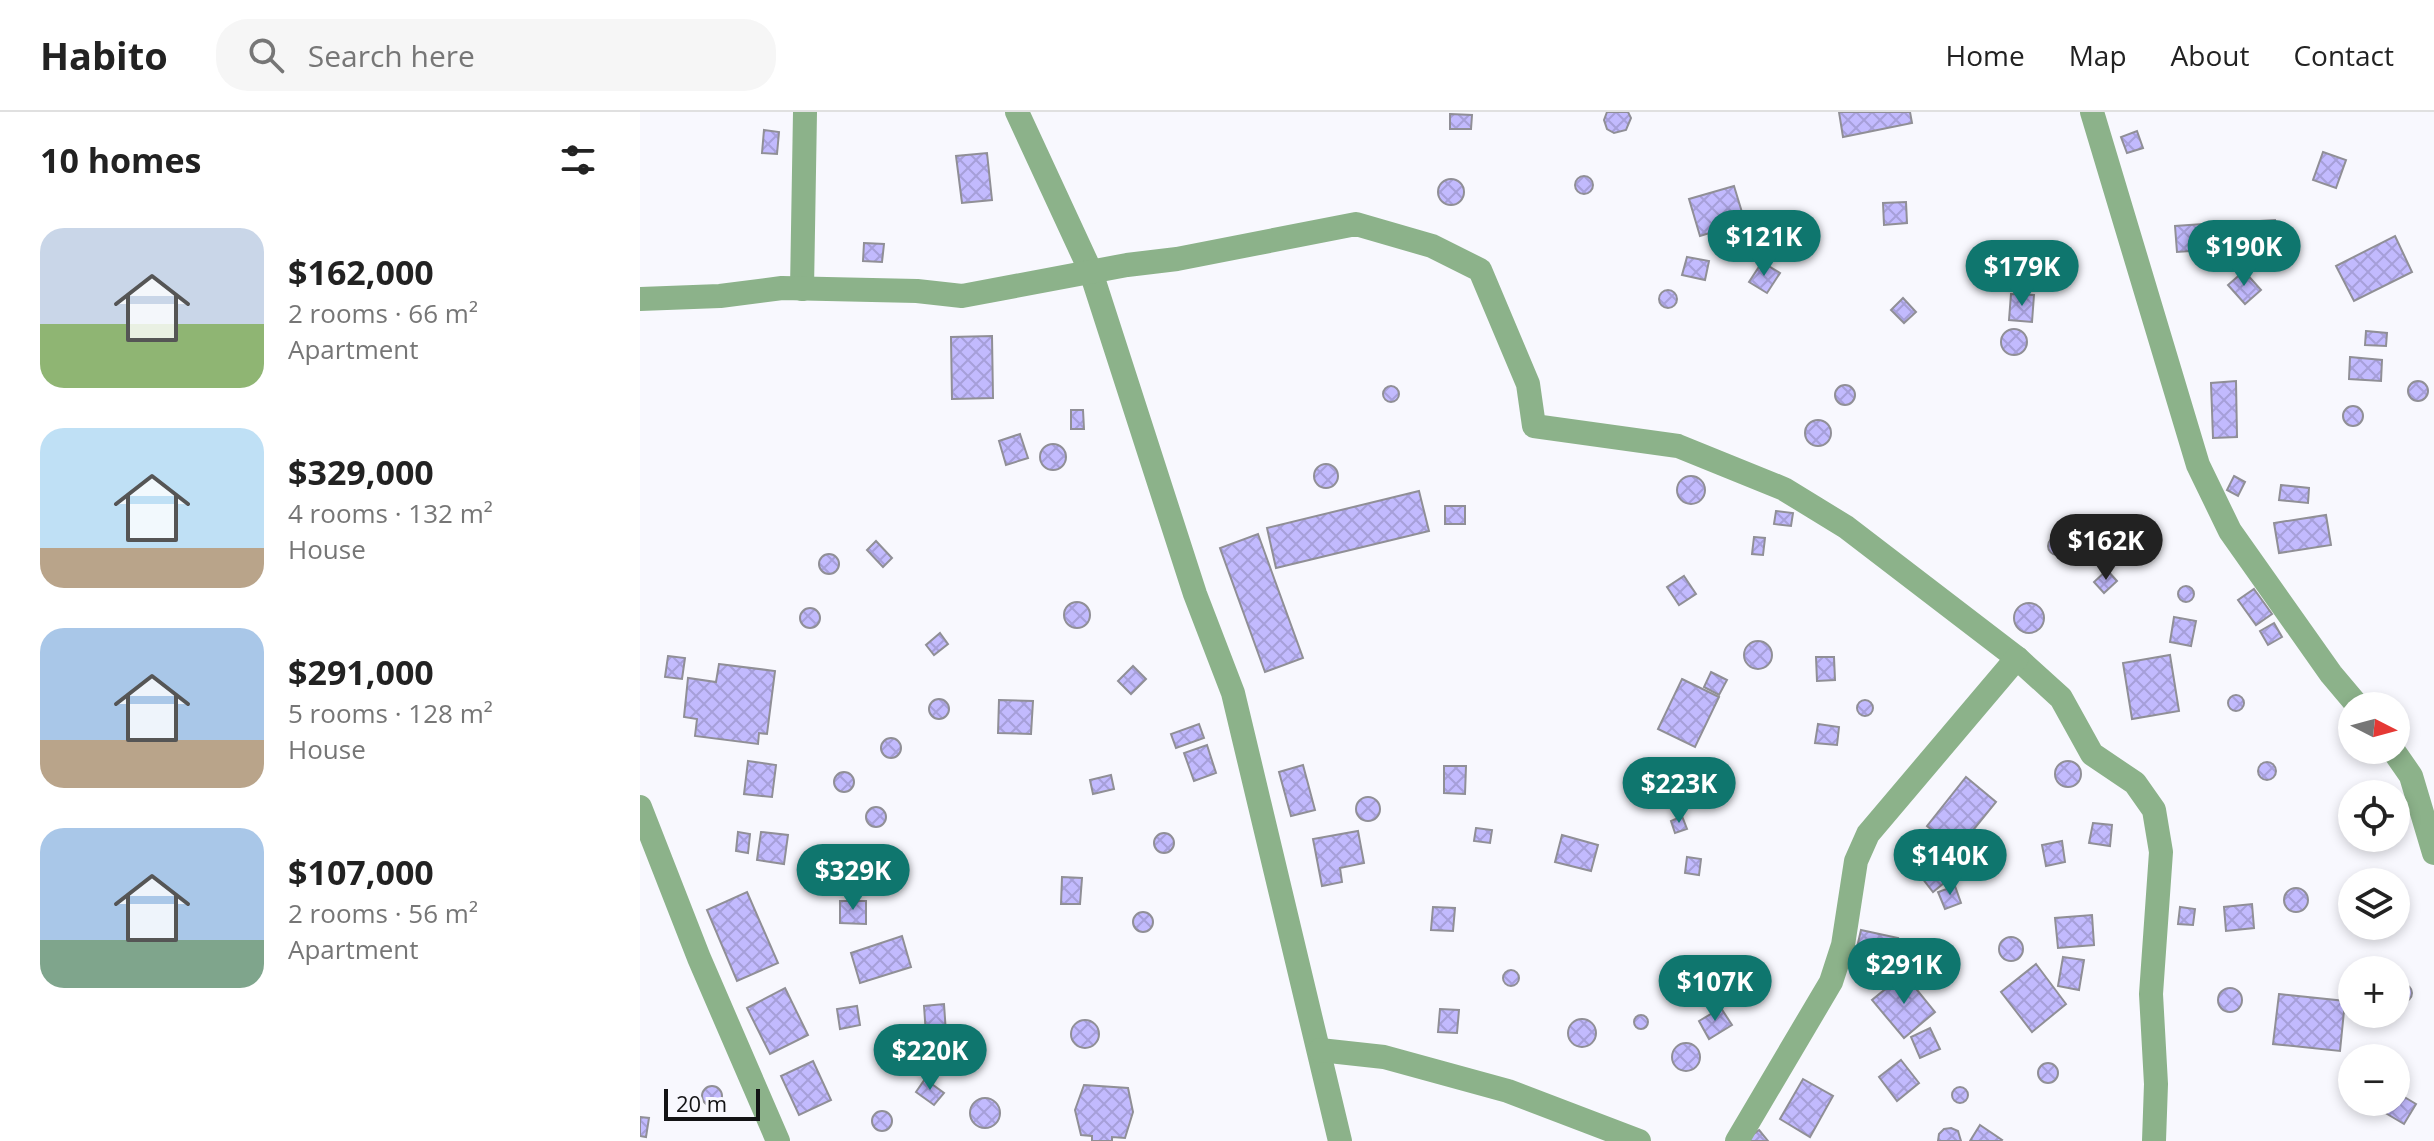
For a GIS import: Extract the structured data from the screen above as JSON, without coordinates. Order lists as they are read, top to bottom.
{
  "scale_bar": "20 m",
  "north": "right",
  "page": {
    "header": "Habito",
    "search": "Search here",
    "nav": [
      "Home",
      "Map",
      "About",
      "Contact"
    ],
    "heading": "10 homes",
    "list": [
      {
        "name": "$162,000",
        "note": "2 rooms · 66 m² · Apartment"
      },
      {
        "name": "$329,000",
        "note": "4 rooms · 132 m² · House"
      },
      {
        "name": "$291,000",
        "note": "5 rooms · 128 m² · House"
      },
      {
        "name": "$107,000",
        "note": "2 rooms · 56 m² · Apartment"
      }
    ],
    "price": [
      "$121K",
      "$190K",
      "$179K",
      "$162K",
      "$223K",
      "$140K",
      "$329K",
      "$291K",
      "$107K",
      "$220K"
    ],
    "map_buttons": ["+", "−"],
    "scale": "20 m"
  }
}
